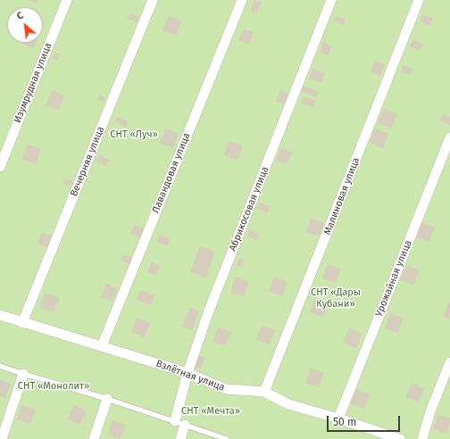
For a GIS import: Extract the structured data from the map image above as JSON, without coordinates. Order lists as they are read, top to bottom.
{
  "streets": {
    "street": [
      "Изумрудная улица",
      "Вечерняя улица",
      "Лавандовая улица",
      "Малиновая улица",
      "Абрикосовая улица",
      "Урожайная улица",
      "Взлётная улица"
    ]
  },
  "crossings": [
    ["Вечерняя улица", "Взлётная улица"],
    ["Лавандовая улица", "Взлётная улица"],
    ["Малиновая улица", "Взлётная улица"],
    ["Абрикосовая улица", "Взлётная улица"],
    ["Урожайная улица", "Взлётная улица"]
  ],
  "parks": [
    "СНТ «Луч»",
    "СНТ «Дары Кубани»",
    "СНТ «Монолит»",
    "СНТ «Мечта»"
  ],
  "scale_bar": "50 m",
  "north": "top left"
}
